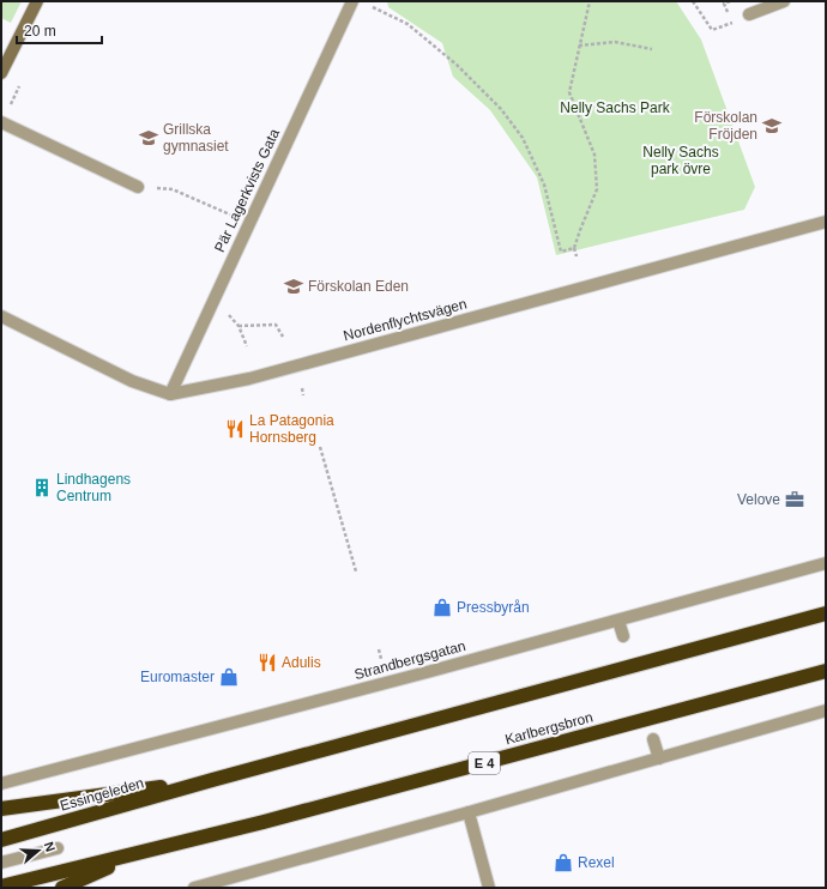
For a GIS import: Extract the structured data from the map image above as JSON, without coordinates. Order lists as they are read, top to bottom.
{
  "streets": {
    "highway": ["Karlbergsbron", "E 4", "Essingeleden"],
    "street": ["Pär Lagerkvists Gata", "Nordenflychtsvägen", "Strandbergsgatan"]
  },
  "crossings": [
    ["Pär Lagerkvists Gata", "Nordenflychtsvägen"],
    ["Karlbergsbron", "E 4"]
  ],
  "parks": ["Nelly Sachs Park", "Nelly Sachs park övre"],
  "places": {
    "school or university": ["Förskolan Fröjden", "Grillska gymnasiet", "Förskolan Eden"],
    "restaurant": ["La Patagonia Hornsberg", "Adulis"],
    "building": ["Lindhagens Centrum"],
    "office": ["Velove"],
    "shop": ["Pressbyrån", "Euromaster", "Rexel"]
  },
  "scale_bar": "20 m",
  "north": "right"
}
